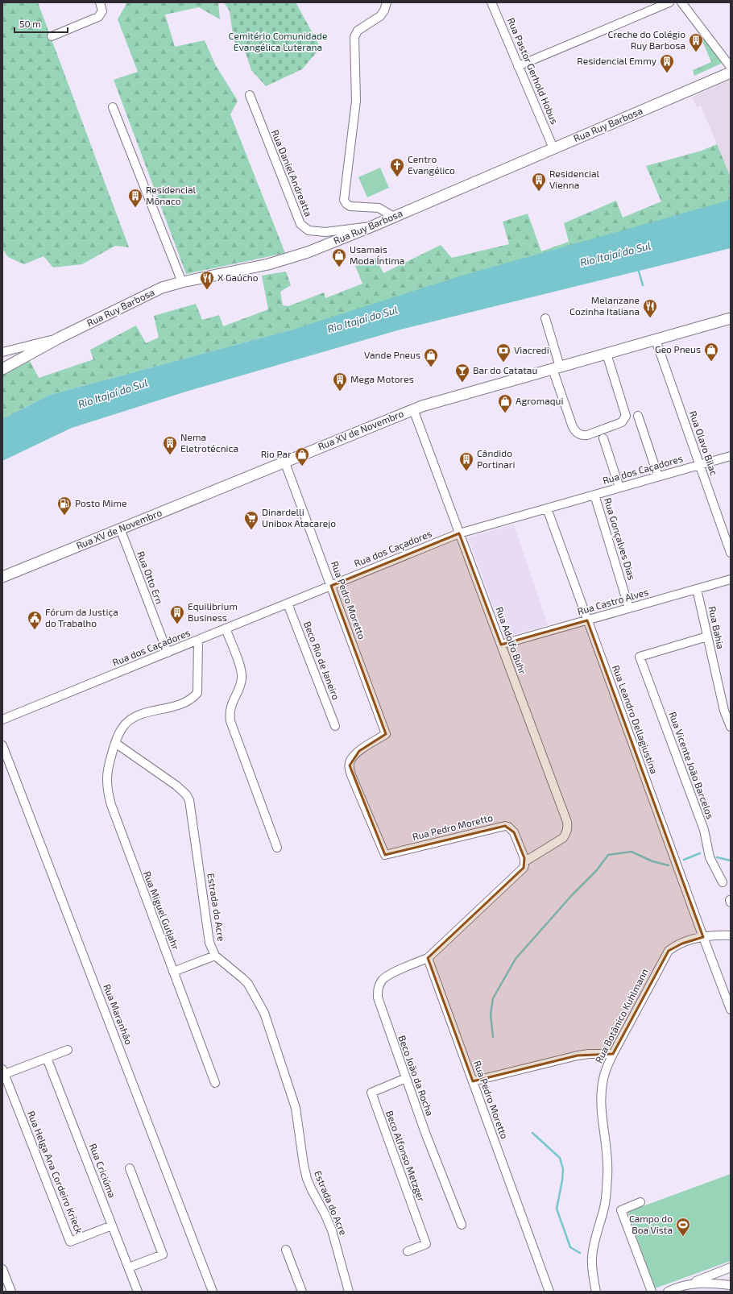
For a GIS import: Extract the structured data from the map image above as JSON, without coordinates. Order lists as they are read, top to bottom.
{
  "streets": {
    "main road": ["Rua Ruy Barbosa", "Rua XV de Novembro"],
    "street": [
      "Rua Pastor Gerhold Hobus",
      "Rua Daniel Andreatta",
      "Rua Olavo Bilac",
      "Rua dos Caçadores",
      "Rua Gonçalves Dias",
      "Rua Otto Ern",
      "Rua Pedro Moretto",
      "Rua Castro Alves",
      "Rua Bahia",
      "Rua Adolfo Buhr",
      "Beco Rio de Janeiro",
      "Rua Leandro Dellagiustina",
      "Rua Vicente João Barcelos",
      "Estrada do Acre",
      "Rua Miguel Gutjahr",
      "Rua Maranhão",
      "Rua Botânico Kuhlmann",
      "Beco João da Rocha",
      "Beco Alfonso Metzger",
      "Rua Criciúma",
      "Rua Helga Ana Cordeiro Krieck"
    ]
  },
  "crossings": [
    ["Rua Pastor Gerhold Hobus", "Rua Ruy Barbosa"],
    ["Rua Ruy Barbosa", "Rua Daniel Andreatta"],
    ["Rua XV de Novembro", "Rua Olavo Bilac"],
    ["Rua XV de Novembro", "Rua Otto Ern"],
    ["Rua XV de Novembro", "Rua Pedro Moretto"],
    ["Rua XV de Novembro", "Rua Adolfo Buhr"],
    ["Rua Olavo Bilac", "Rua dos Caçadores"],
    ["Rua dos Caçadores", "Rua Gonçalves Dias"],
    ["Rua dos Caçadores", "Rua Otto Ern"],
    ["Rua dos Caçadores", "Rua Pedro Moretto"],
    ["Rua dos Caçadores", "Rua Adolfo Buhr"],
    ["Rua dos Caçadores", "Beco Rio de Janeiro"],
    ["Rua dos Caçadores", "Rua Leandro Dellagiustina"],
    ["Rua Gonçalves Dias", "Rua Castro Alves"],
    ["Rua Pedro Moretto", "Rua Adolfo Buhr"],
    ["Rua Pedro Moretto", "Beco João da Rocha"],
    ["Rua Castro Alves", "Rua Bahia"],
    ["Rua Castro Alves", "Rua Adolfo Buhr"],
    ["Rua Castro Alves", "Rua Leandro Dellagiustina"],
    ["Rua Bahia", "Rua Vicente João Barcelos"],
    ["Rua Leandro Dellagiustina", "Rua Botânico Kuhlmann"],
    ["Estrada do Acre", "Rua Miguel Gutjahr"],
    ["Beco João da Rocha", "Beco Alfonso Metzger"],
    ["Rua Criciúma", "Rua Helga Ana Cordeiro Krieck"]
  ],
  "water": ["Rio Itajaí do Sul"],
  "parks": ["Cemitério Comunidade Evangélica Luterana"],
  "places": {
    "building": [
      "Creche do Colégio Ruy Barbosa",
      "Residencial Emmy",
      "Residencial Vienna",
      "Residencial Mônaco",
      "Mega Motores",
      "Nema Eletrotécnica",
      "Cândido Portinari",
      "Equilibrium Business"
    ],
    "church": ["Centro Evangélico"],
    "shop": [
      "Usamais Moda Íntima",
      "Geo Pneus",
      "Vande Pneus",
      "Agromaqui",
      "Rio Par"
    ],
    "restaurant": ["X Gaúcho", "Melanzane Cozinha Italiana"],
    "bank": ["Viacredi"],
    "bar": ["Bar do Catatau"],
    "fuel station": ["Posto Mime"],
    "supermarket": ["Dinardelli Unibox Atacarejo"],
    "public building": ["Fórum da Justiça do Trabalho"],
    "sports": ["Campo do Boa Vista"]
  },
  "scale_bar": "50 m"
}
